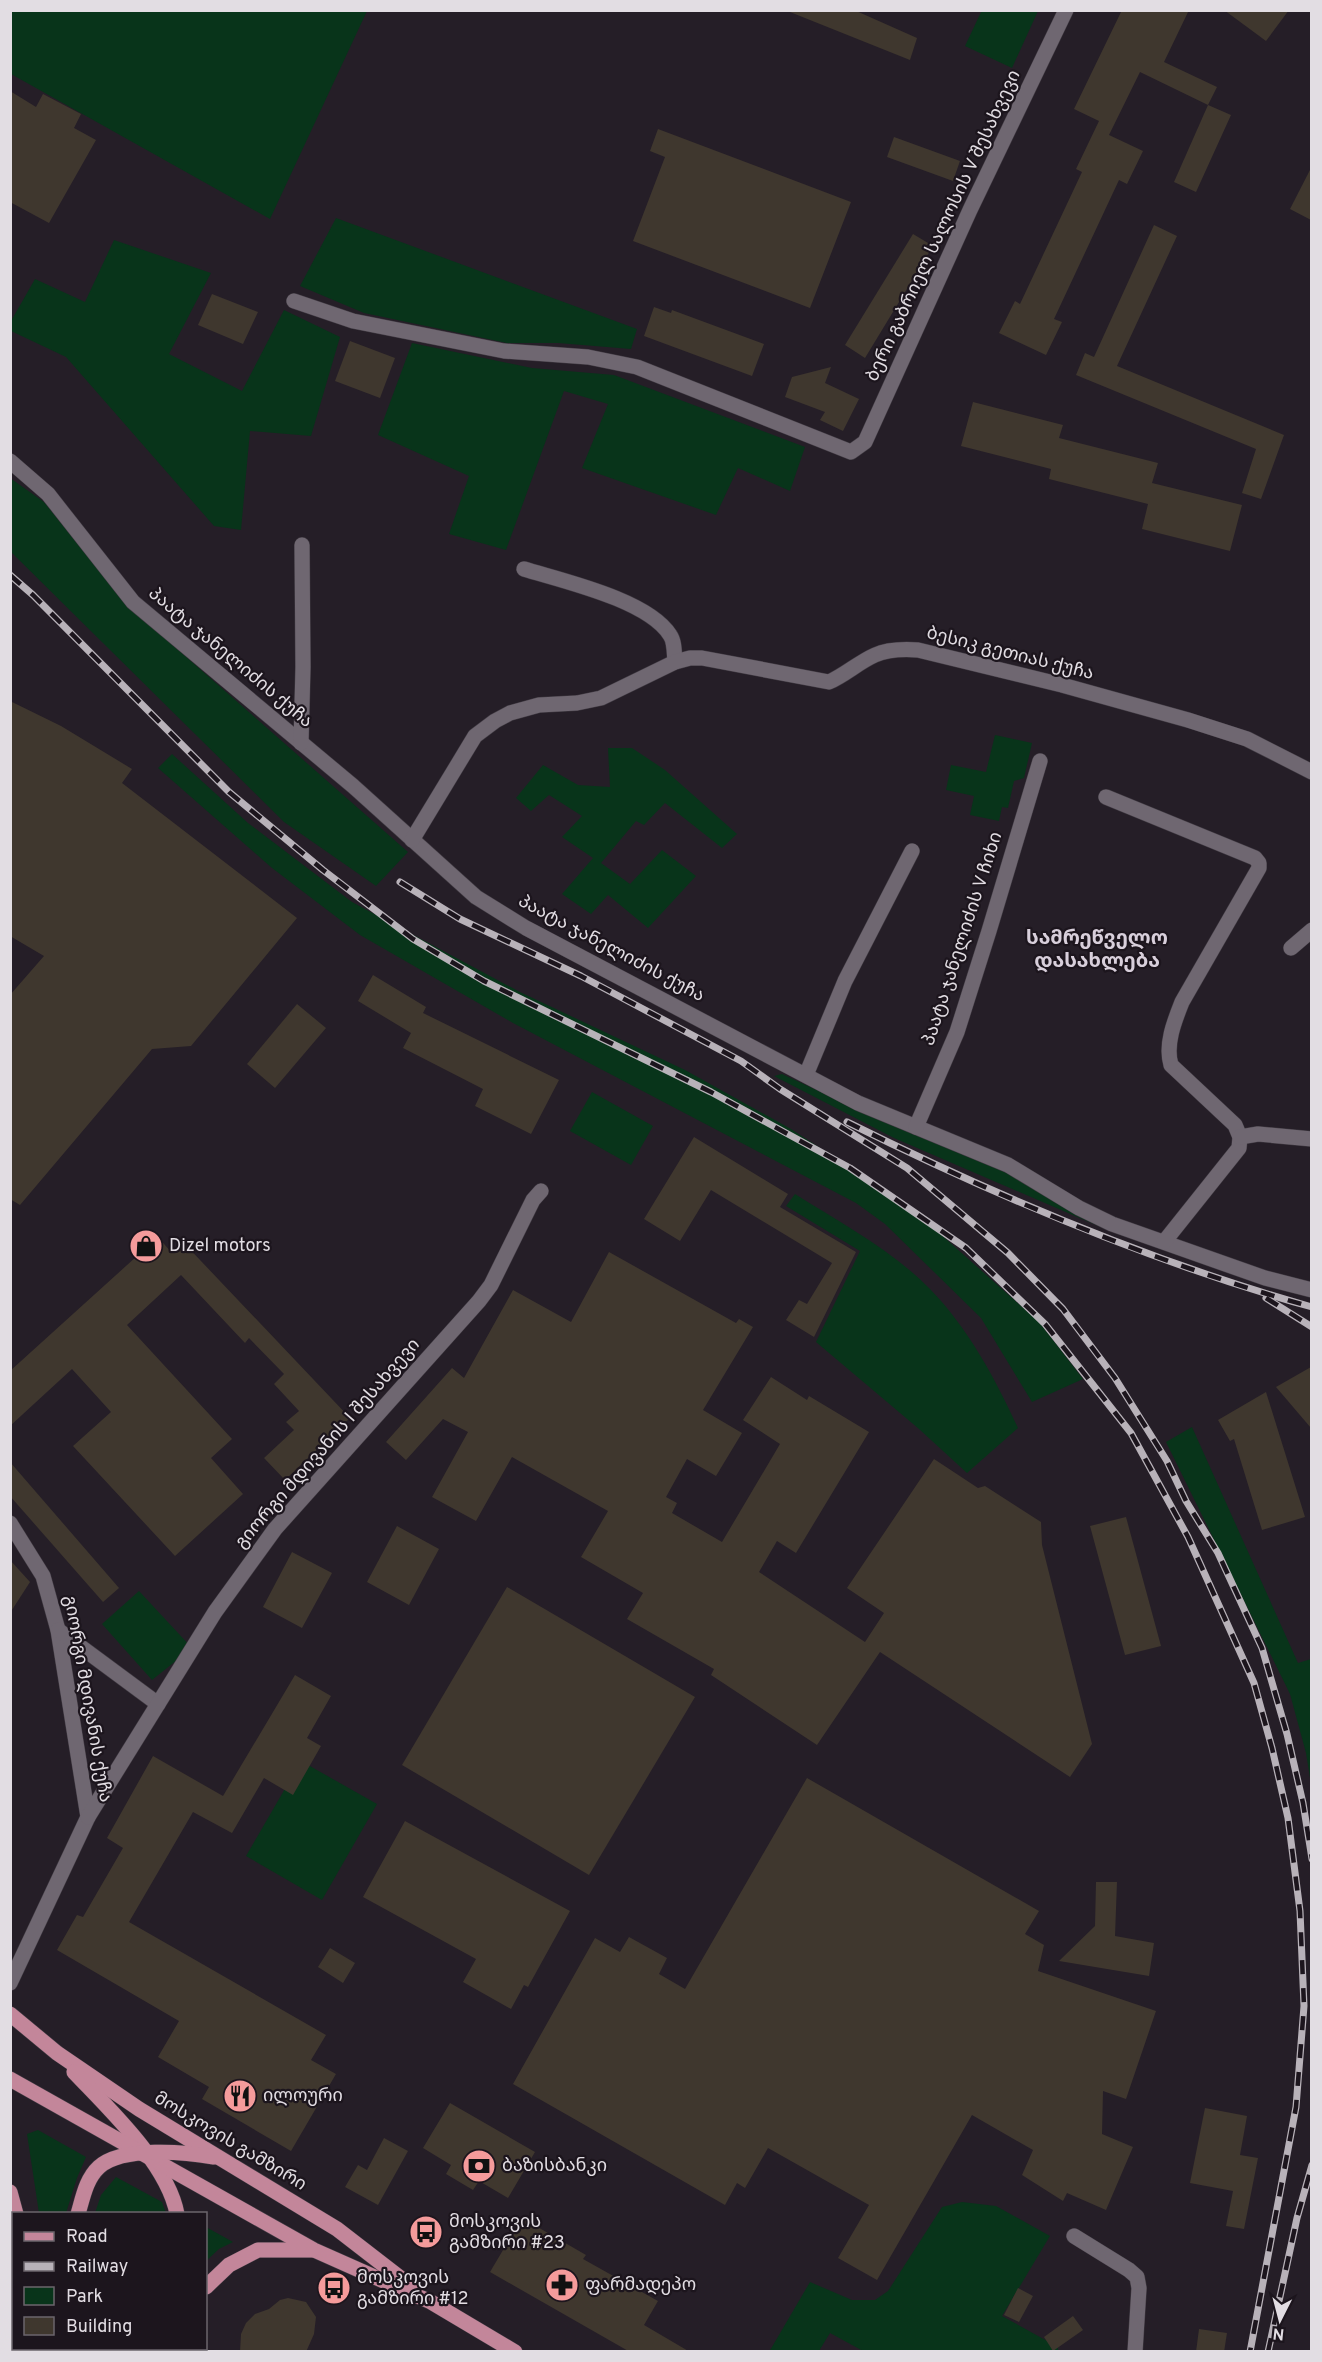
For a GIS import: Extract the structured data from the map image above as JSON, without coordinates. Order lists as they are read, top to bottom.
{
  "streets": {
    "main road": ["მოსკოვის გამზირი"],
    "street": [
      "ბერი გაბრიელ სალოსის V შესახვევი",
      "ბესიკ გეთიას ქუჩა",
      "პაატა ჯანელიძის ქუჩა",
      "პაატა ჯანელიძის V ჩიხი",
      "გიორგი მდივანის I შესახვევი",
      "გიორგი მდივანის ქუჩა"
    ]
  },
  "crossings": [
    ["ბესიკ გეთიას ქუჩა", "პაატა ჯანელიძის ქუჩა"],
    ["პაატა ჯანელიძის ქუჩა", "პაატა ჯანელიძის V ჩიხი"],
    ["გიორგი მდივანის I შესახვევი", "გიორგი მდივანის ქუჩა"]
  ],
  "districts": ["სამრეწველო დასახლება"],
  "places": {
    "shop": ["Dizel motors"],
    "restaurant": ["ილოური"],
    "bank": ["ბაზისბანკი"],
    "bus stop": ["მოსკოვის გამზირი #23", "მოსკოვის გამზირი #12"],
    "pharmacy": ["ფარმადეპო"]
  },
  "legend": [
    "Road",
    "Railway",
    "Park",
    "Building"
  ],
  "north": "bottom"
}
